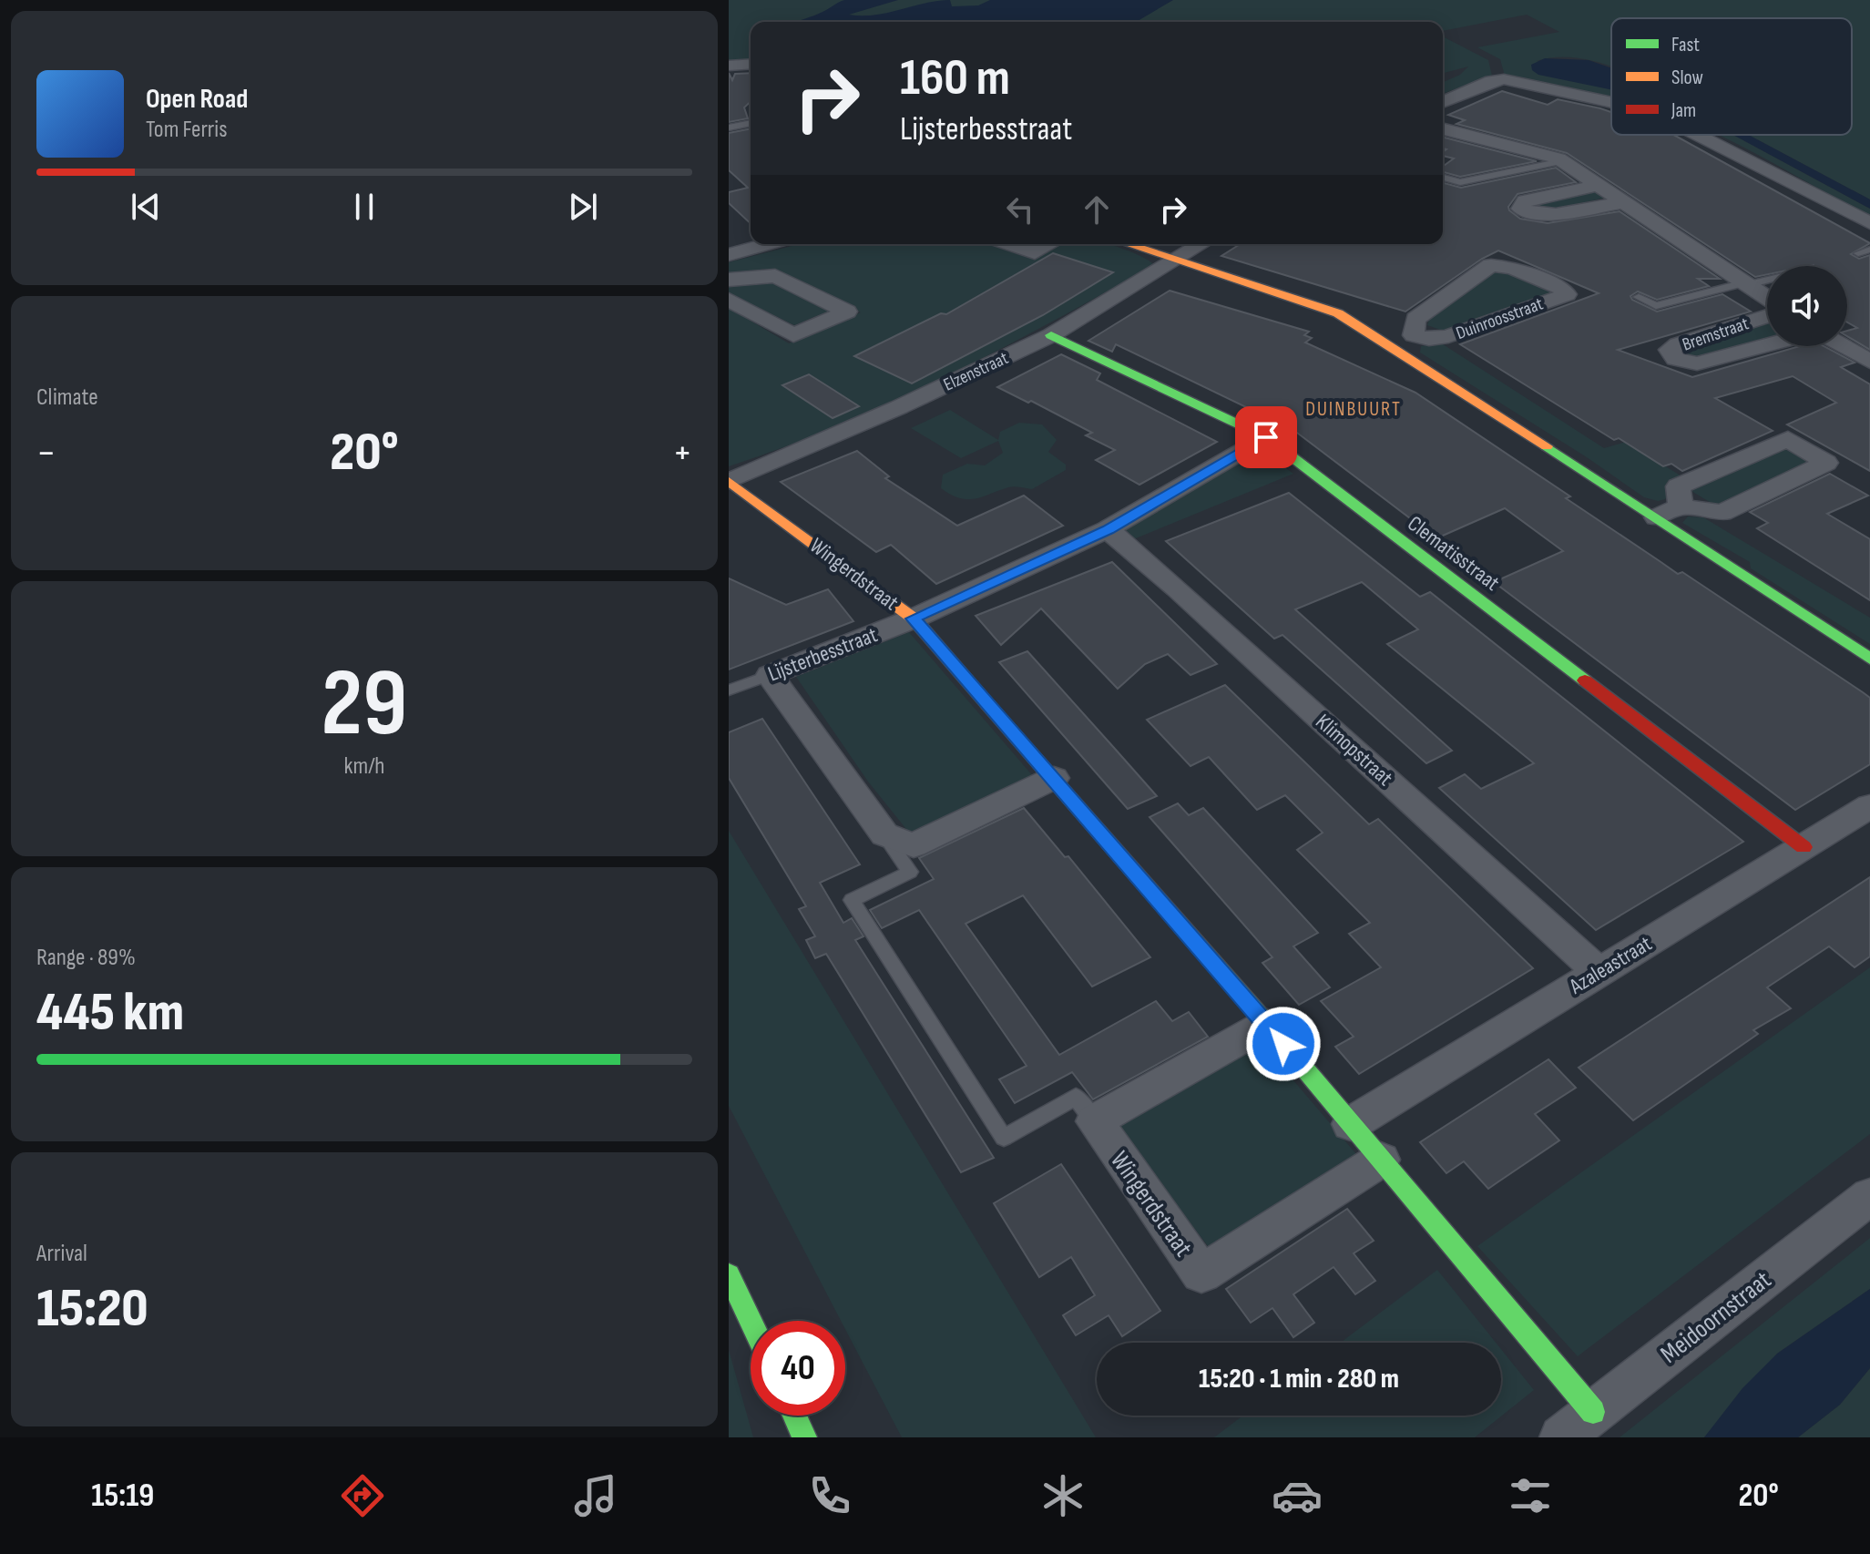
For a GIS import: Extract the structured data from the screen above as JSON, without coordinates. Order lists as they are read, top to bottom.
{
  "streets": {
    "street": [
      "Duinroosstraat",
      "Bremstraat",
      "Elzenstraat",
      "Clematisstraat",
      "Wingerdstraat",
      "Lijsterbesstraat",
      "Klimopstraat",
      "Azaleastraat",
      "Meidoornstraat"
    ]
  },
  "crossings": [
    ["Elzenstraat", "Clematisstraat"],
    ["Elzenstraat", "Wingerdstraat"],
    ["Clematisstraat", "Lijsterbesstraat"],
    ["Clematisstraat", "Azaleastraat"],
    ["Wingerdstraat", "Lijsterbesstraat"],
    ["Wingerdstraat", "Azaleastraat"],
    ["Wingerdstraat", "Meidoornstraat"],
    ["Lijsterbesstraat", "Klimopstraat"],
    ["Klimopstraat", "Azaleastraat"]
  ],
  "districts": ["DUINBUURT"],
  "legend": ["Fast", "Slow", "Jam"],
  "page": {
    "turn": ["160 m", "Lijsterbesstraat"],
    "song": ["Open Road", "Tom Ferris"],
    "tile": [
      "Climate",
      ["29", "km/h"],
      ["Range · 89%", "445 km"],
      ["Arrival", "15:20"]
    ],
    "heat": ["−", "20°", "+"],
    "limit": "40",
    "trip": "15:20 · 1 min · 280 m",
    "tabs": ["15:19", "20°"]
  }
}
